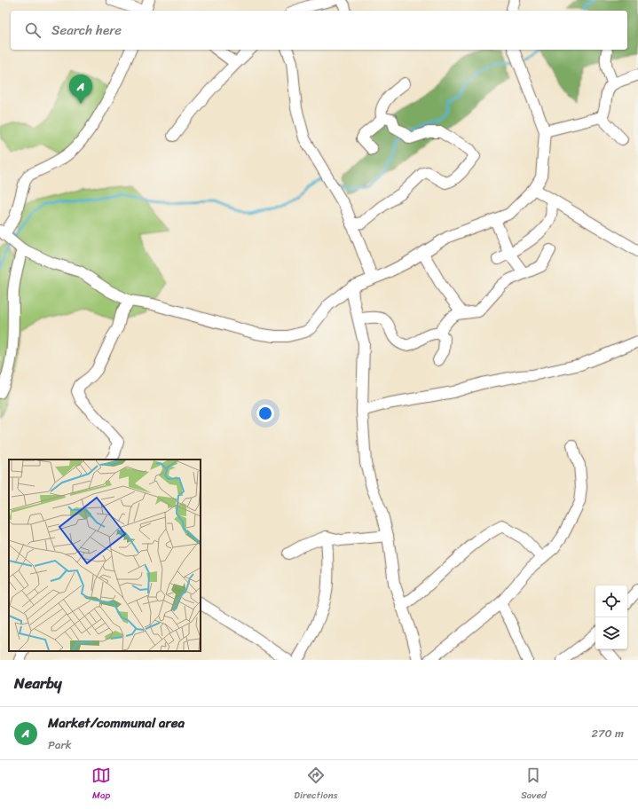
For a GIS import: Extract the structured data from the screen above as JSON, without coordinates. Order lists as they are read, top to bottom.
{
  "page": {
    "search": "Search here",
    "pins": "A",
    "heading": "Nearby",
    "list": [
      {
        "mark": "A",
        "name": "Market/communal area",
        "note": "Park",
        "value": "270 m"
      }
    ],
    "nav": ["Map", "Directions", "Saved"]
  }
}
